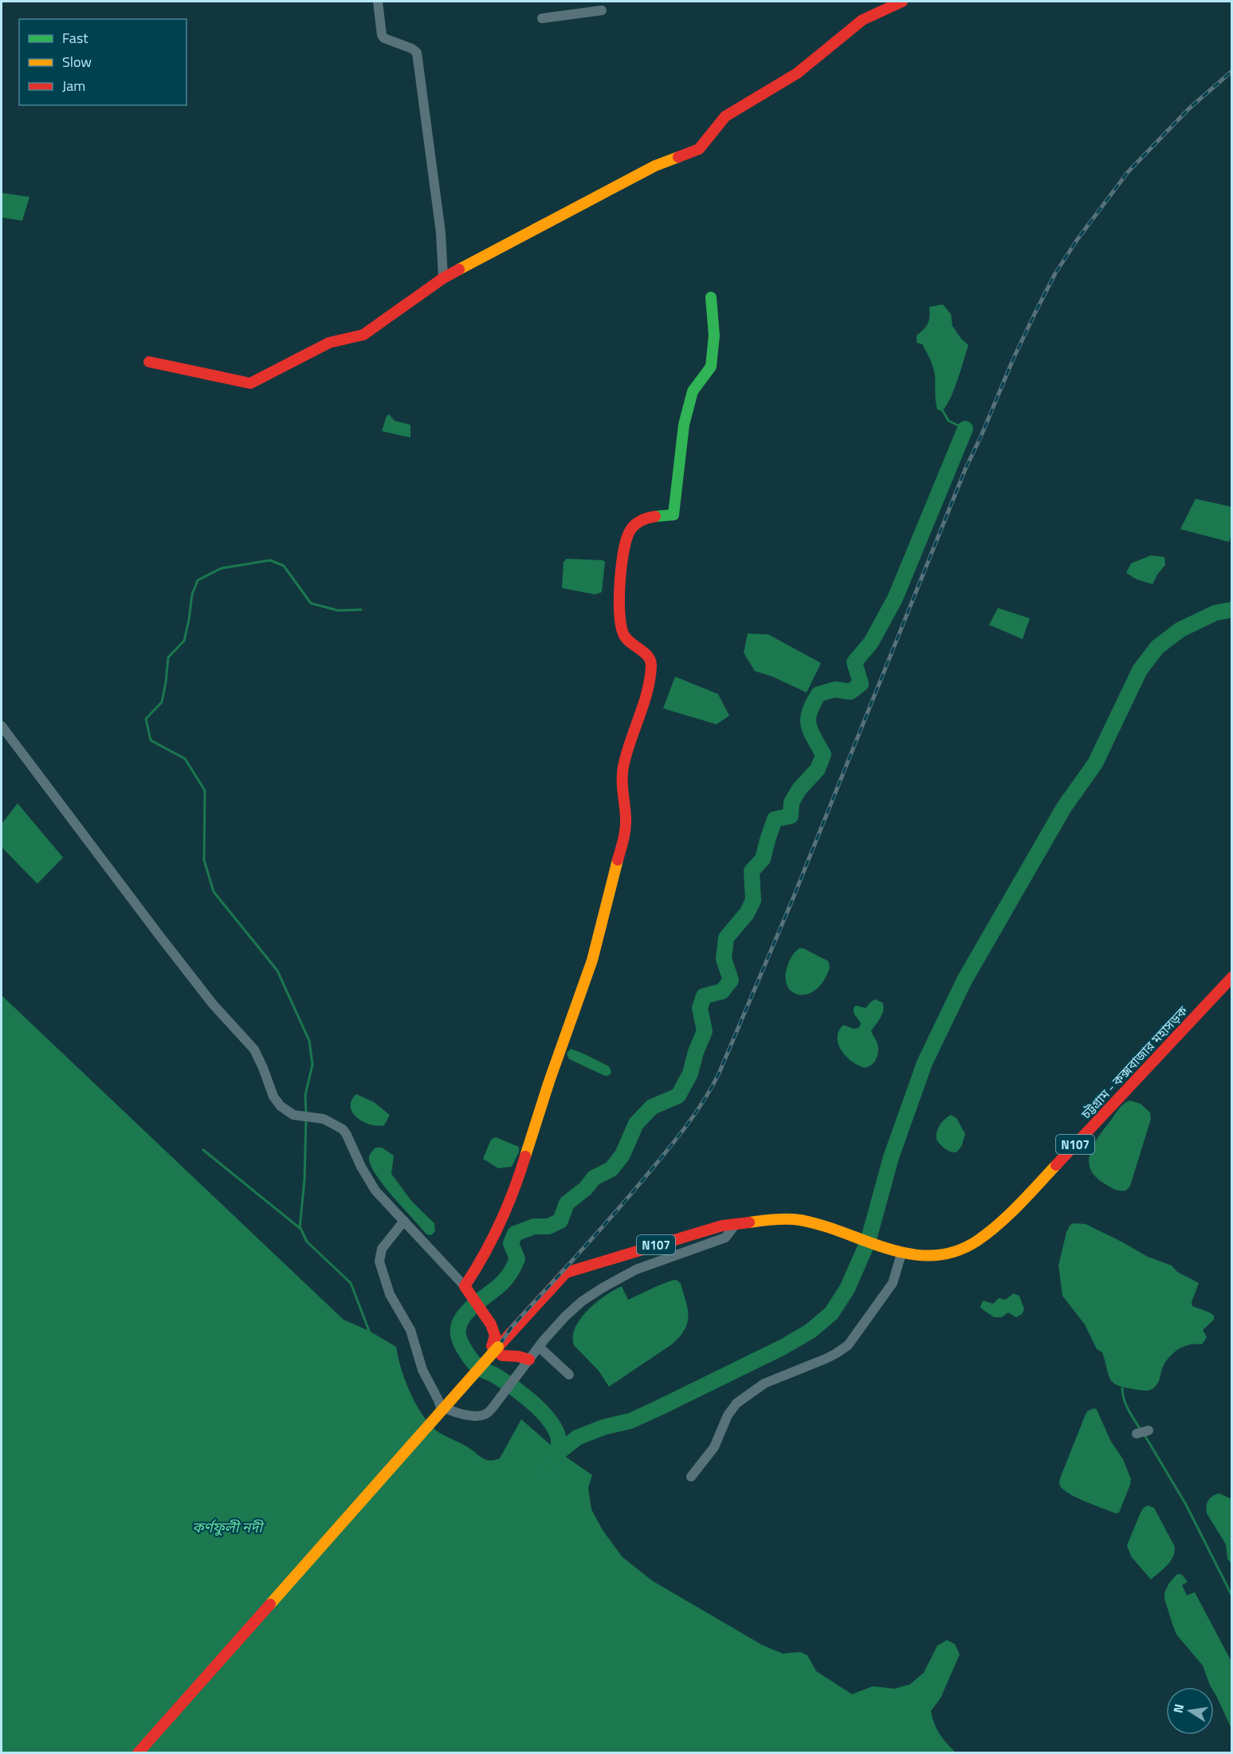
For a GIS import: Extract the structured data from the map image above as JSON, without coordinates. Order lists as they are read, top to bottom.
{
  "streets": {
    "main road": ["চট্টগ্রাম - কক্সবাজার মহাসড়ক", "N107"]
  },
  "crossings": [
    ["চট্টগ্রাম - কক্সবাজার মহাসড়ক", "N107"]
  ],
  "water": ["কর্ণফুলী নদী"],
  "legend": ["Fast", "Slow", "Jam"],
  "north": "left"
}
